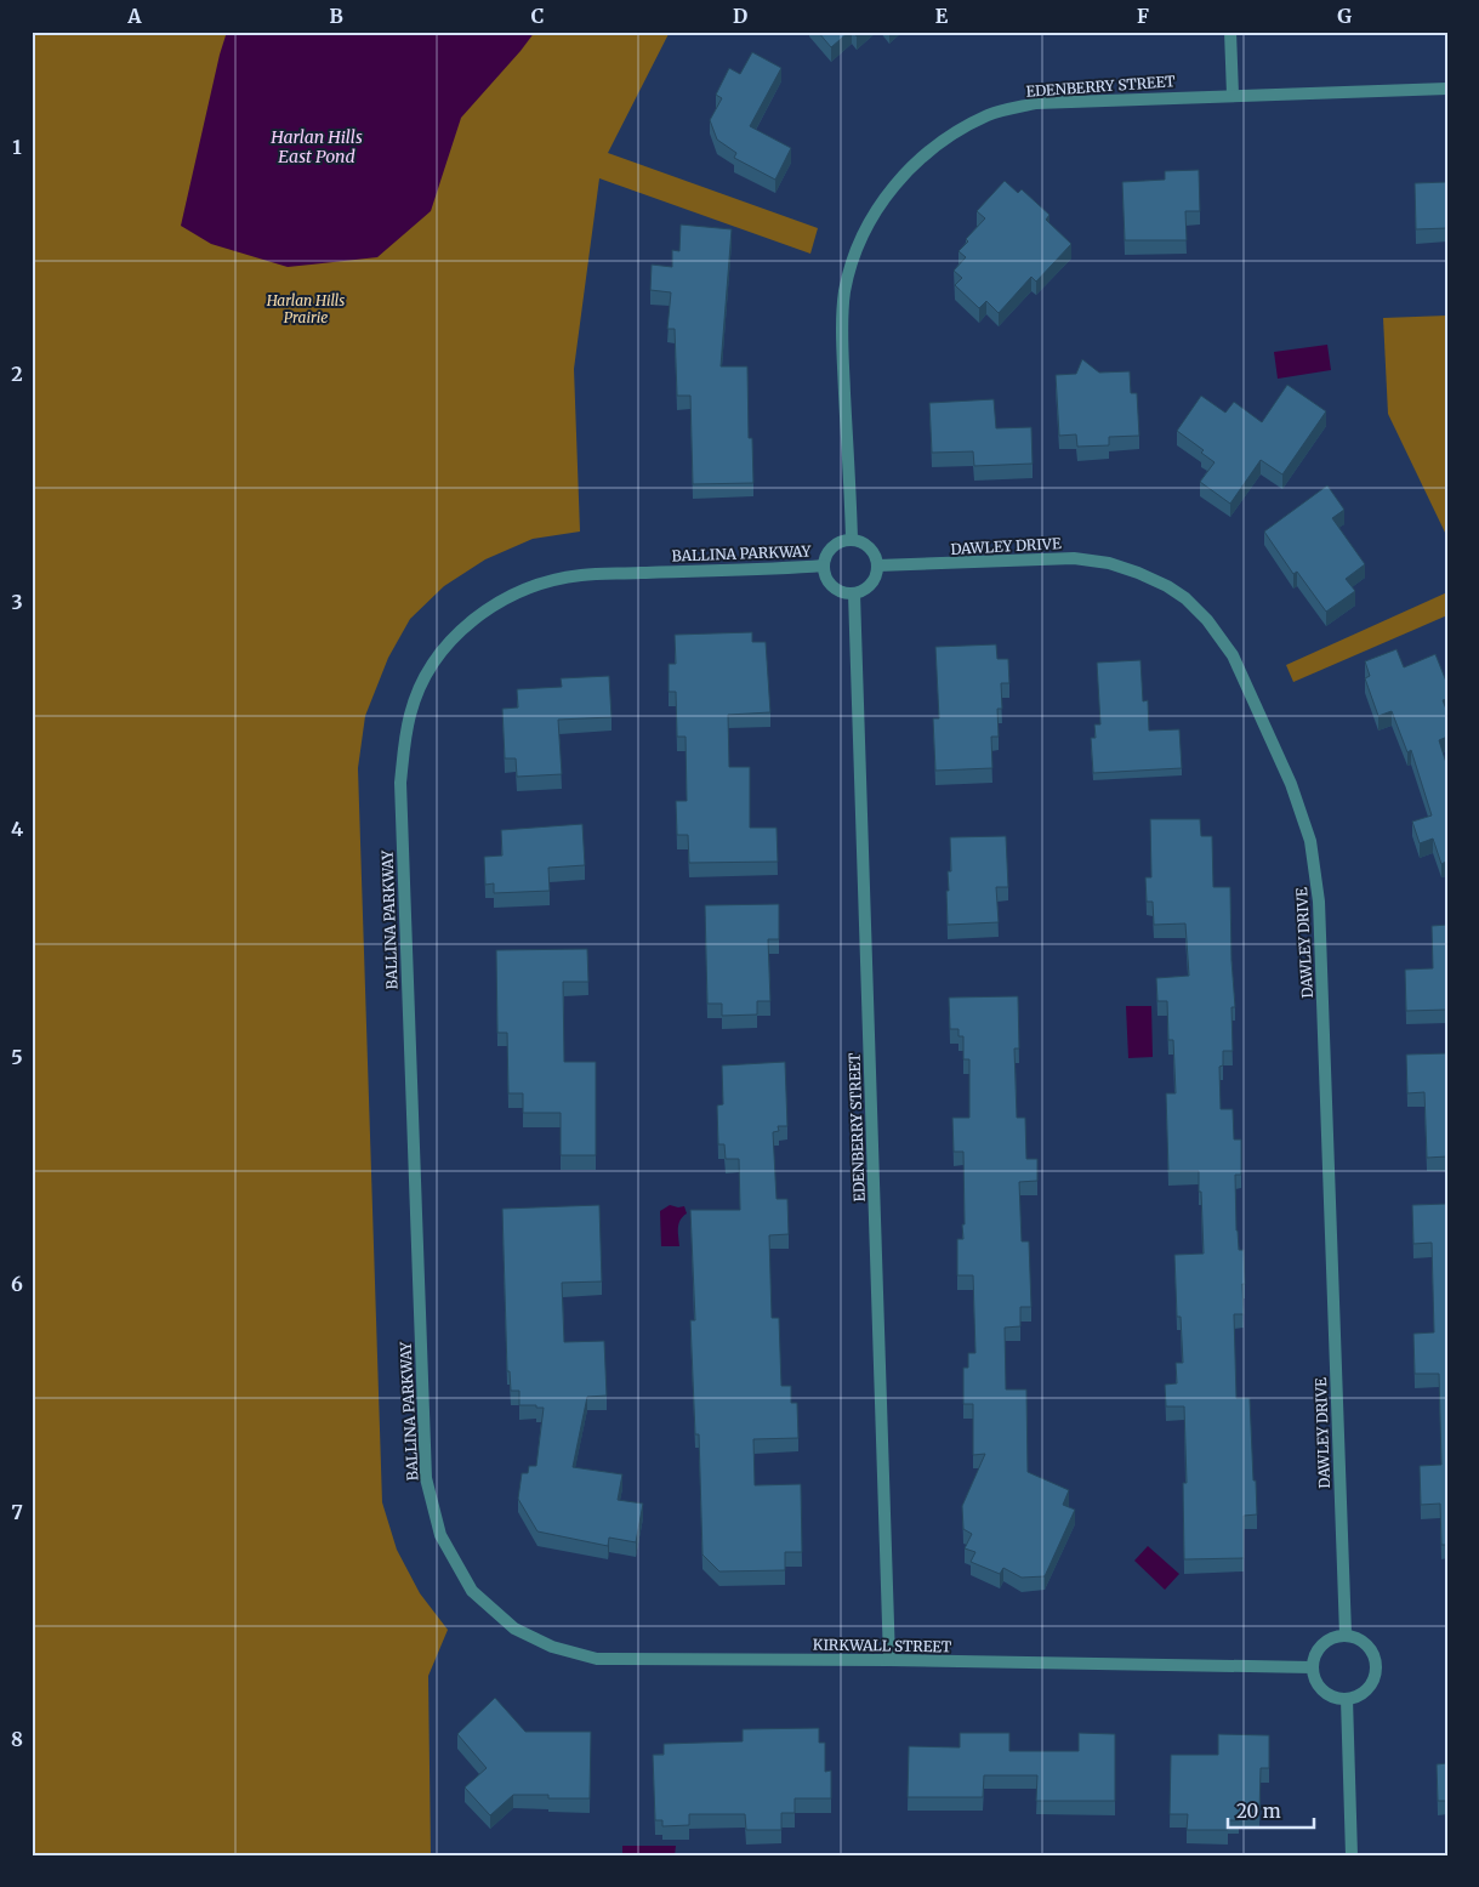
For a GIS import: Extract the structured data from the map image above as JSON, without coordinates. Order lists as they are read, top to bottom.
{
  "streets": {
    "street": [
      "EDENBERRY STREET",
      "DAWLEY DRIVE",
      "BALLINA PARKWAY",
      "KIRKWALL STREET"
    ]
  },
  "crossings": [
    ["EDENBERRY STREET", "DAWLEY DRIVE"],
    ["EDENBERRY STREET", "BALLINA PARKWAY"],
    ["EDENBERRY STREET", "KIRKWALL STREET"],
    ["DAWLEY DRIVE", "BALLINA PARKWAY"],
    ["DAWLEY DRIVE", "KIRKWALL STREET"],
    ["BALLINA PARKWAY", "KIRKWALL STREET"]
  ],
  "water": ["Harlan Hills East Pond"],
  "parks": ["Harlan Hills Prairie"],
  "scale_bar": "20 m",
  "grid": {
    "columns": [
      "A",
      "B",
      "C",
      "D",
      "E",
      "F",
      "G"
    ],
    "rows": [
      "1",
      "2",
      "3",
      "4",
      "5",
      "6",
      "7",
      "8"
    ]
  }
}
